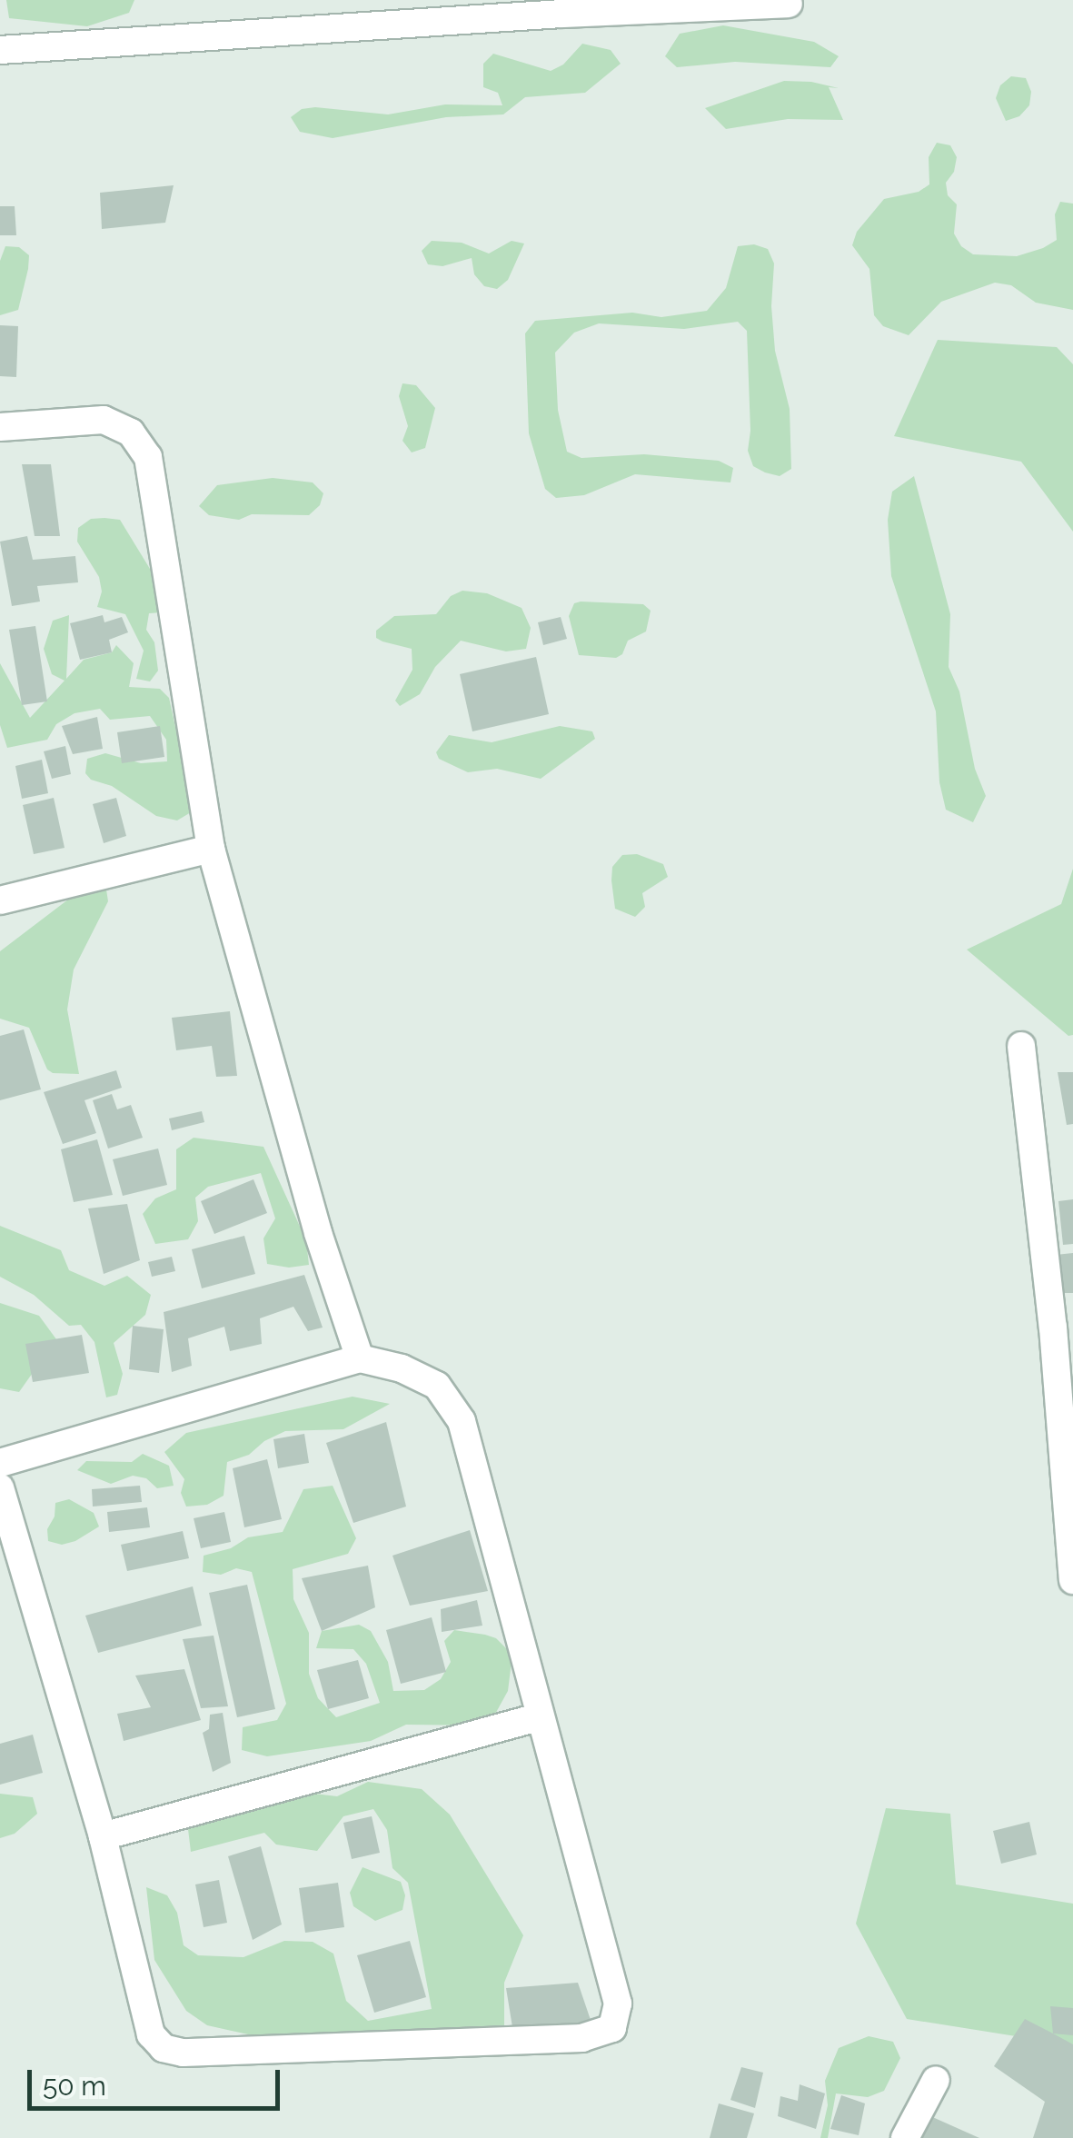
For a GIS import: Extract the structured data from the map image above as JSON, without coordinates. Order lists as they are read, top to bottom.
{
  "scale_bar": "50 m"
}
